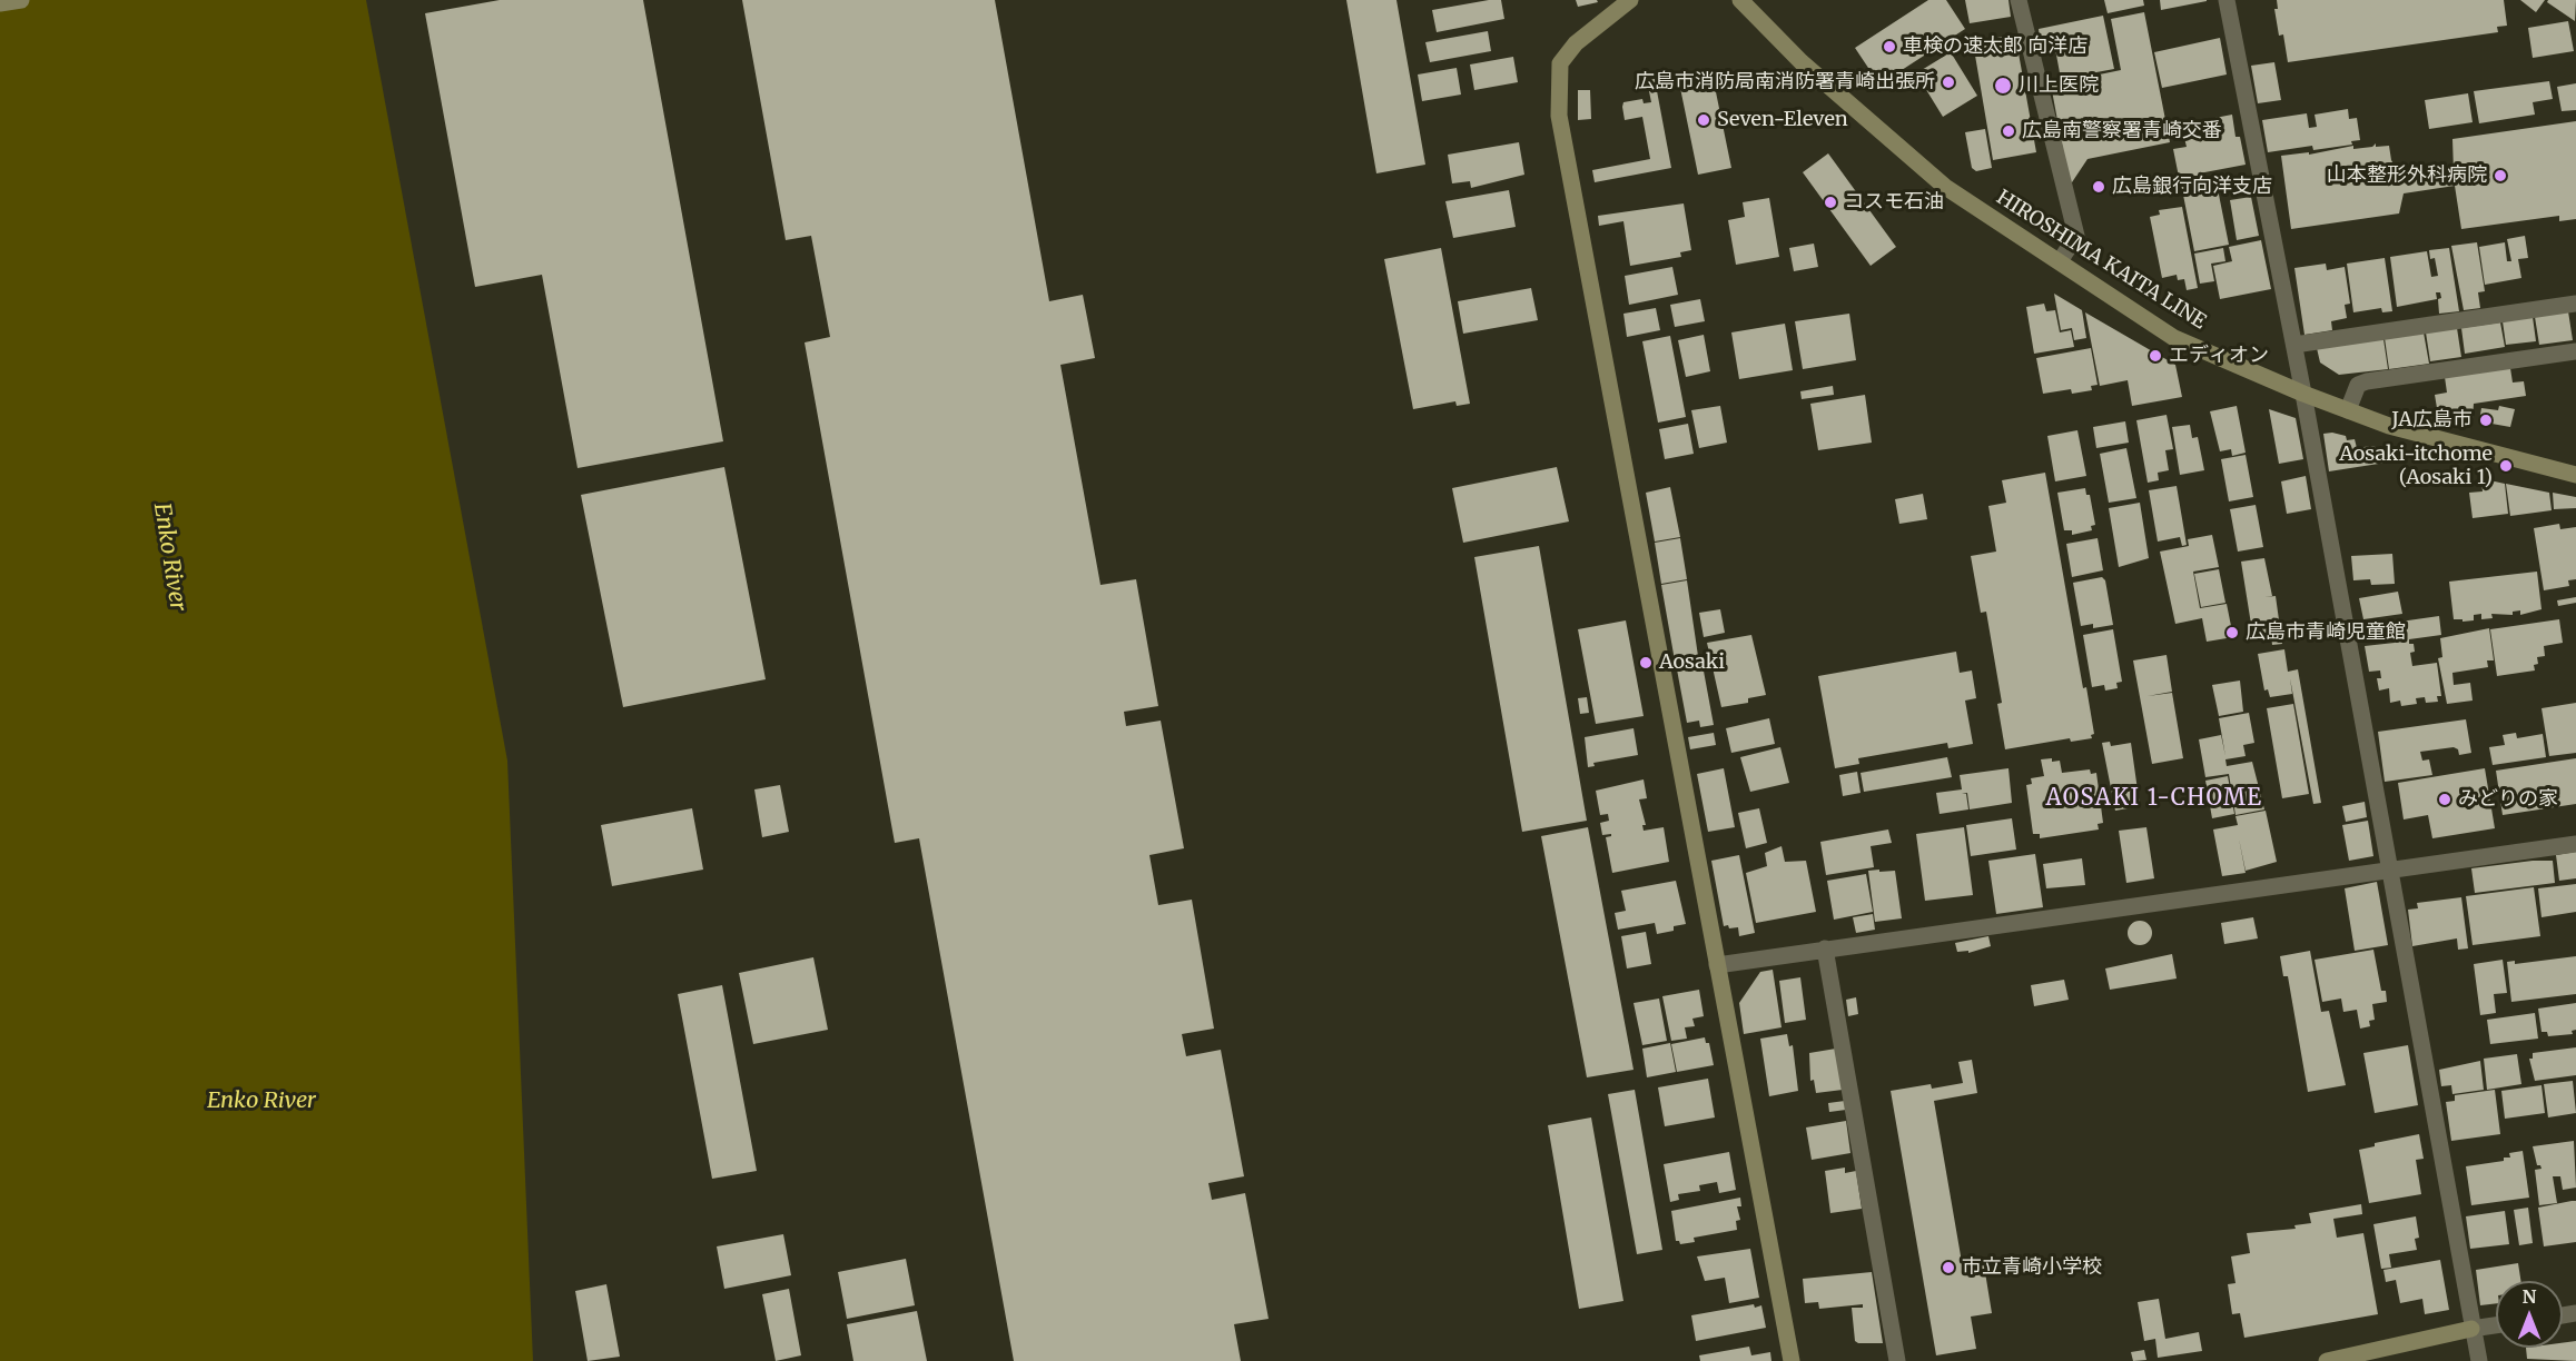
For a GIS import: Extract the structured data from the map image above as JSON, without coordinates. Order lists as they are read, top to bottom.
{
  "streets": {
    "street": ["HIROSHIMA KAITA LINE"]
  },
  "districts": ["AOSAKI 1-CHOME"],
  "water": ["Enko River"],
  "places": [
    "車検の速太郎 向洋店",
    "広島市消防局南消防署青崎出張所",
    "川上医院",
    "Seven-Eleven",
    "広島南警察署青崎交番",
    "山本整形外科病院",
    "広島銀行向洋支店",
    "コスモ石油",
    "エディオン",
    "JA広島市",
    "Aosaki-itchome (Aosaki 1)",
    "広島市青崎児童館",
    "Aosaki",
    "みどりの家",
    "市立青崎小学校"
  ],
  "north": "top"
}
